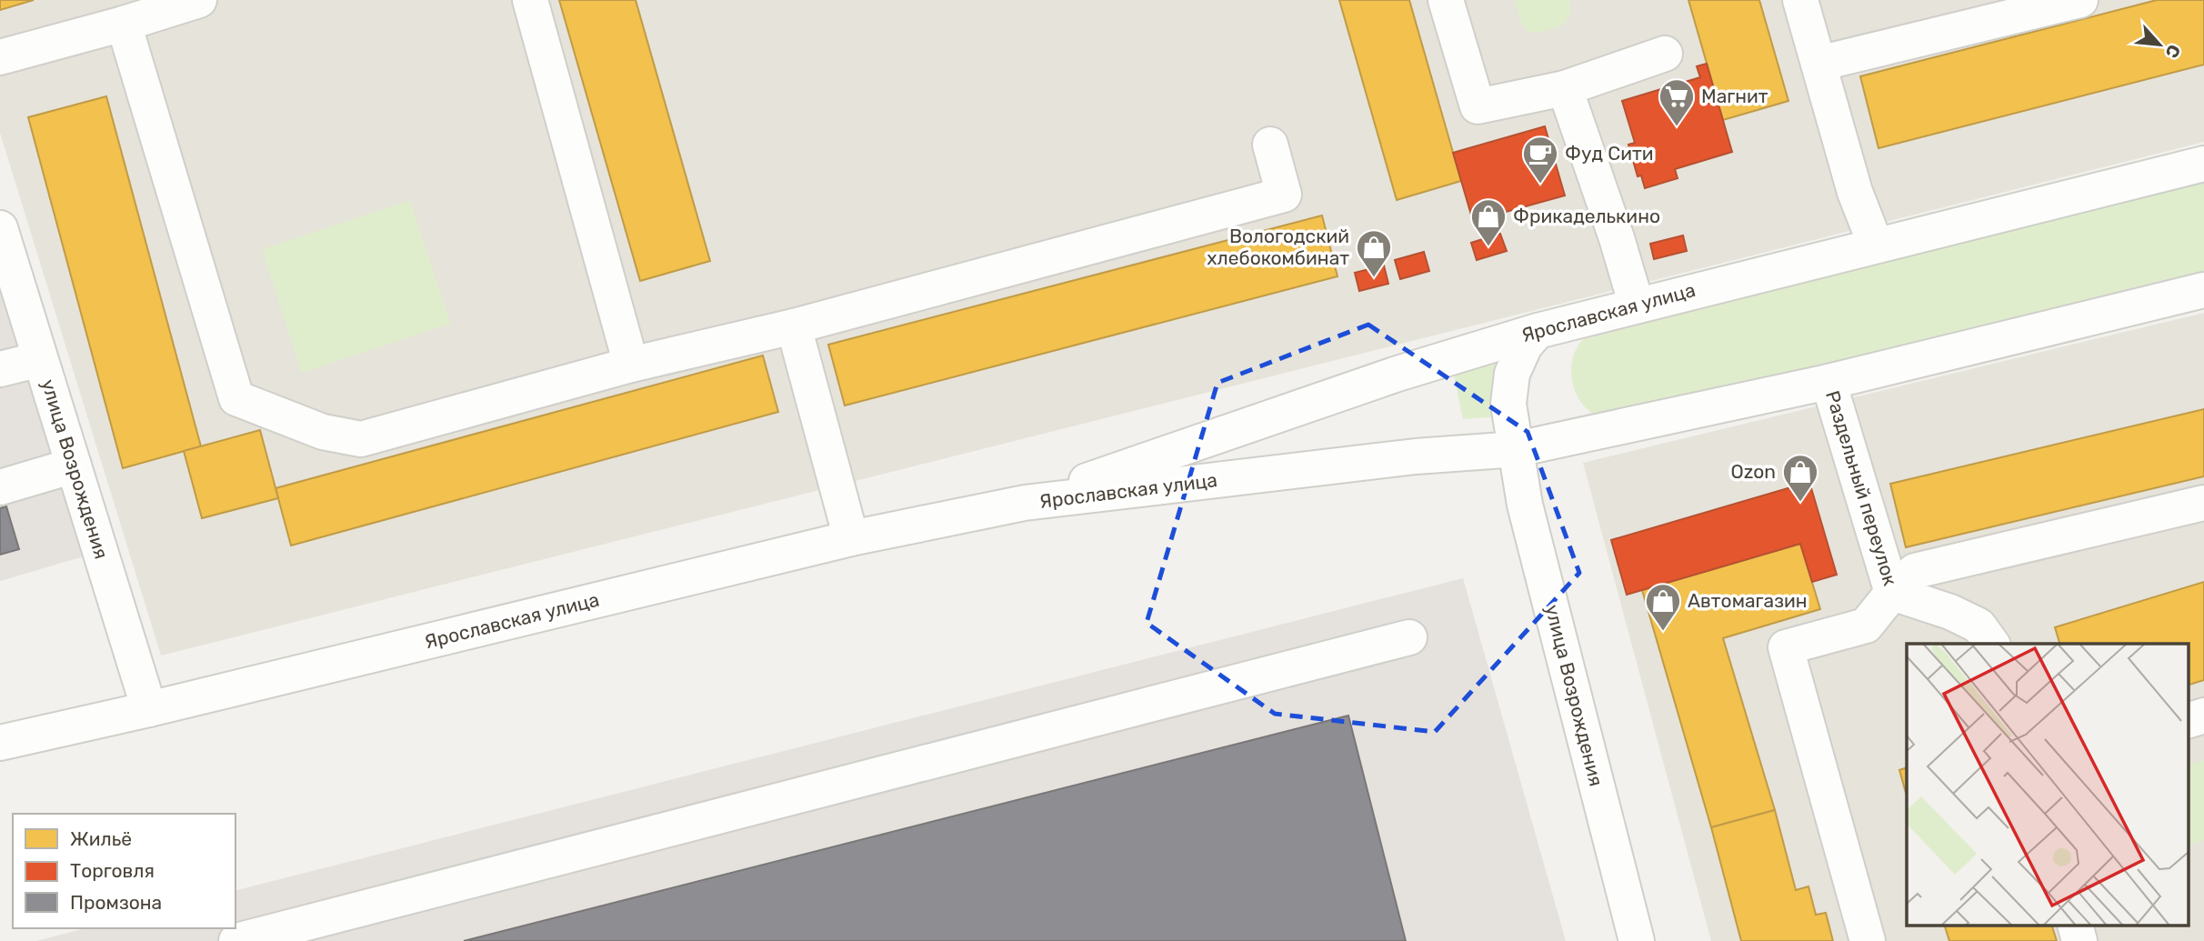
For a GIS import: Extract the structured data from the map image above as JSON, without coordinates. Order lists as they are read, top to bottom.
{
  "streets": {
    "street": ["Ярославская улица", "улица Возрождения", "Раздельный переулок"]
  },
  "crossings": [
    ["Ярославская улица", "улица Возрождения"],
    ["Ярославская улица", "Раздельный переулок"]
  ],
  "places": {
    "supermarket": ["Магнит"],
    "cafe": ["Фуд Сити"],
    "shop": [
      "Фрикаделькино",
      "Вологодский хлебокомбинат",
      "Ozon",
      "Автомагазин"
    ]
  },
  "legend": ["Жильё", "Торговля", "Промзона"],
  "north": "bottom right"
}
